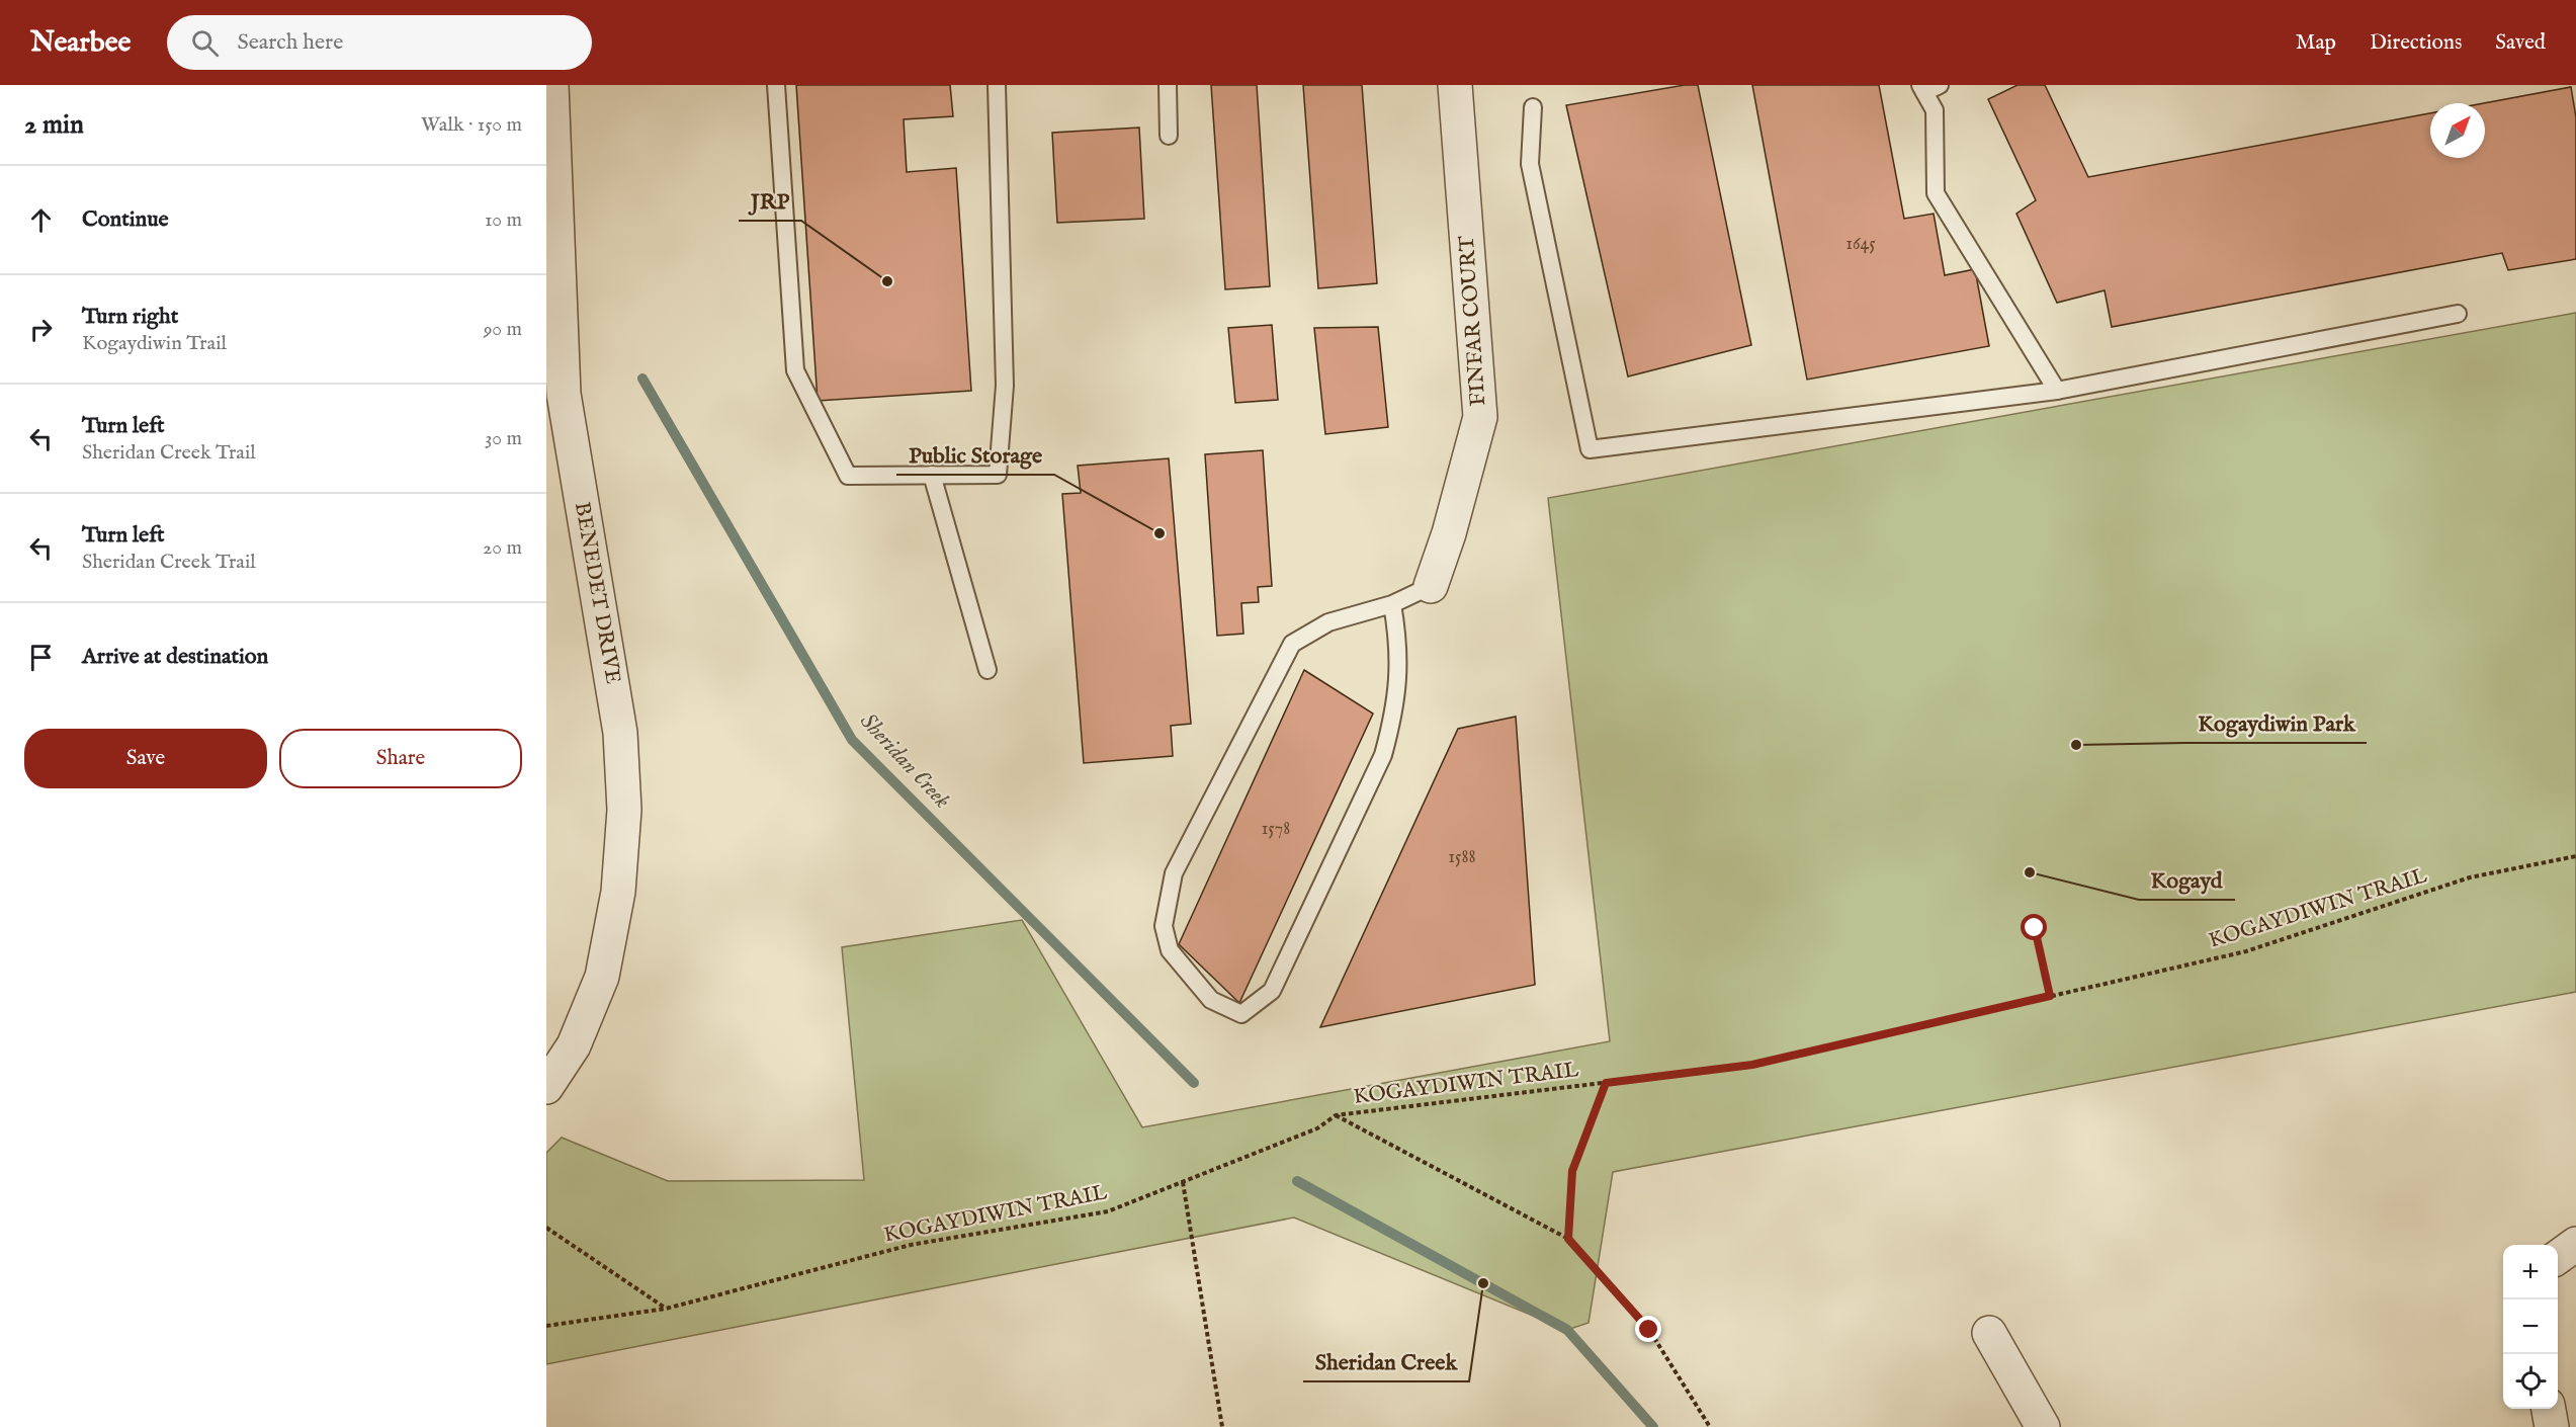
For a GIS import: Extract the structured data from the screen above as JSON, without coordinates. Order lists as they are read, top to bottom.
{
  "streets": {
    "street": ["FINFAR COURT", "BENEDET DRIVE"],
    "path": ["KOGAYDIWIN TRAIL"]
  },
  "water": ["Sheridan Creek"],
  "places": [
    "JRP",
    "Public Storage",
    "Kogaydiwin Park",
    "Kogayd",
    "Sheridan Creek"
  ],
  "house_numbers": ["1645", "1578", "1588"],
  "north": "top right",
  "page": {
    "header": "Nearbee",
    "search": "Search here",
    "nav": ["Map", "Directions", "Saved"],
    "heading": ["2 min", "Walk · 150 m"],
    "list": [
      ["Continue", "10 m"],
      ["Turn right", "Kogaydiwin Trail", "90 m"],
      ["Turn left", "Sheridan Creek Trail", "30 m"],
      ["Turn left", "Sheridan Creek Trail", "20 m"],
      "Arrive at destination"
    ],
    "buttons": ["Save", "Share"],
    "map_buttons": ["+", "−"]
  }
}
